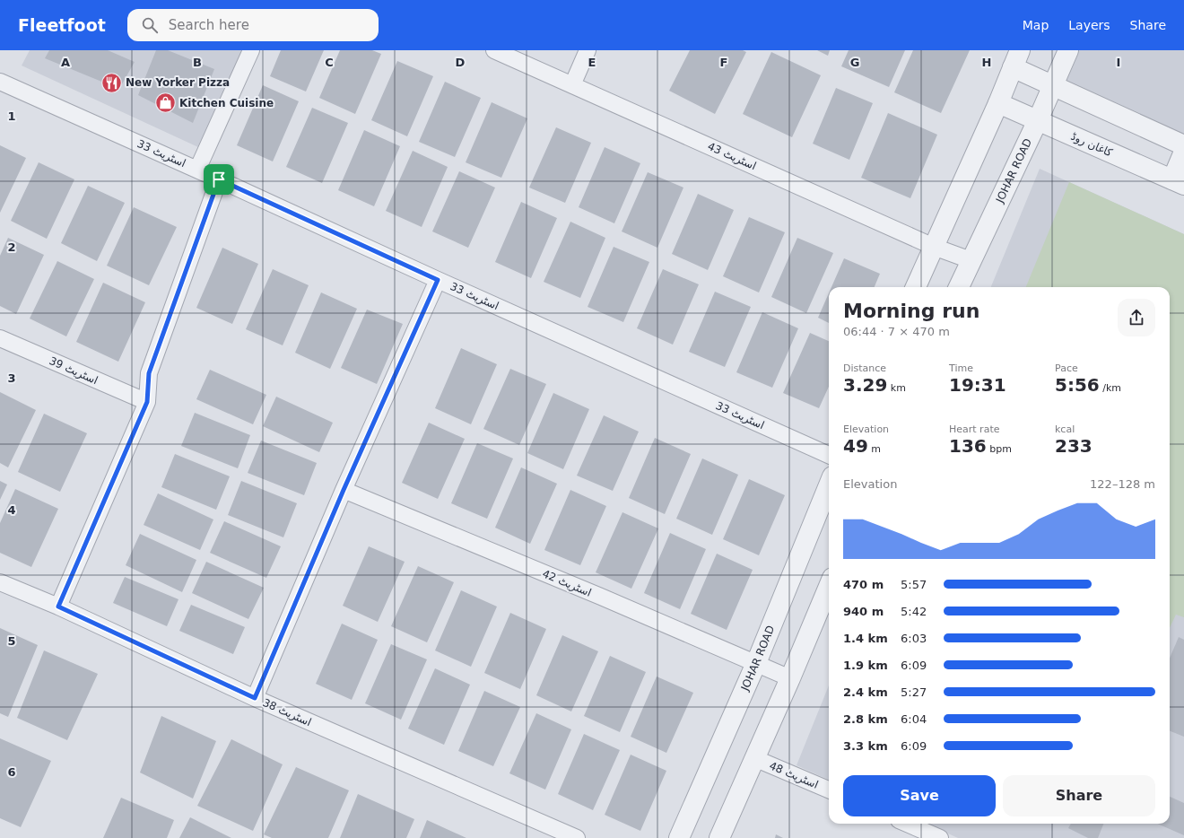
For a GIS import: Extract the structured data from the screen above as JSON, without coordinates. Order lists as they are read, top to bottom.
{
  "streets": {
    "street": [
      "کاغان روڈ",
      "اسٹریٹ 33",
      "اسٹریٹ 43",
      "JOHAR ROAD",
      "اسٹریٹ 39",
      "اسٹریٹ 42",
      "اسٹریٹ 38",
      "اسٹریٹ 48"
    ]
  },
  "crossings": [
    ["کاغان روڈ", "JOHAR ROAD"],
    ["اسٹریٹ 43", "JOHAR ROAD"],
    ["JOHAR ROAD", "اسٹریٹ 42"]
  ],
  "places": {
    "restaurant": ["New Yorker Pizza"],
    "shop": ["Kitchen Cuisine"]
  },
  "page": {
    "header": "Fleetfoot",
    "search": "Search here",
    "nav": ["Map", "Layers", "Share"],
    "heading": ["Morning run", "06:44 · 7 × 470 m"],
    "stats": [
      ["Distance", "3.29 km"],
      ["Time", "19:31"],
      ["Pace", "5:56 /km"],
      ["Elevation", "49 m"],
      ["Heart rate", "136 bpm"],
      ["kcal", "233"]
    ],
    "chart": ["Elevation", "122–128 m"],
    "list": [
      {
        "name": "470 m",
        "note": "5:57"
      },
      {
        "name": "940 m",
        "note": "5:42"
      },
      {
        "name": "1.4 km",
        "note": "6:03"
      },
      {
        "name": "1.9 km",
        "note": "6:09"
      },
      {
        "name": "2.4 km",
        "note": "5:27"
      },
      {
        "name": "2.8 km",
        "note": "6:04"
      },
      {
        "name": "3.3 km",
        "note": "6:09"
      }
    ],
    "buttons": ["Save", "Share"]
  },
  "grid": {
    "columns": [
      "A",
      "B",
      "C",
      "D",
      "E",
      "F",
      "G",
      "H",
      "I"
    ],
    "rows": [
      "1",
      "2",
      "3",
      "4",
      "5",
      "6"
    ]
  }
}
